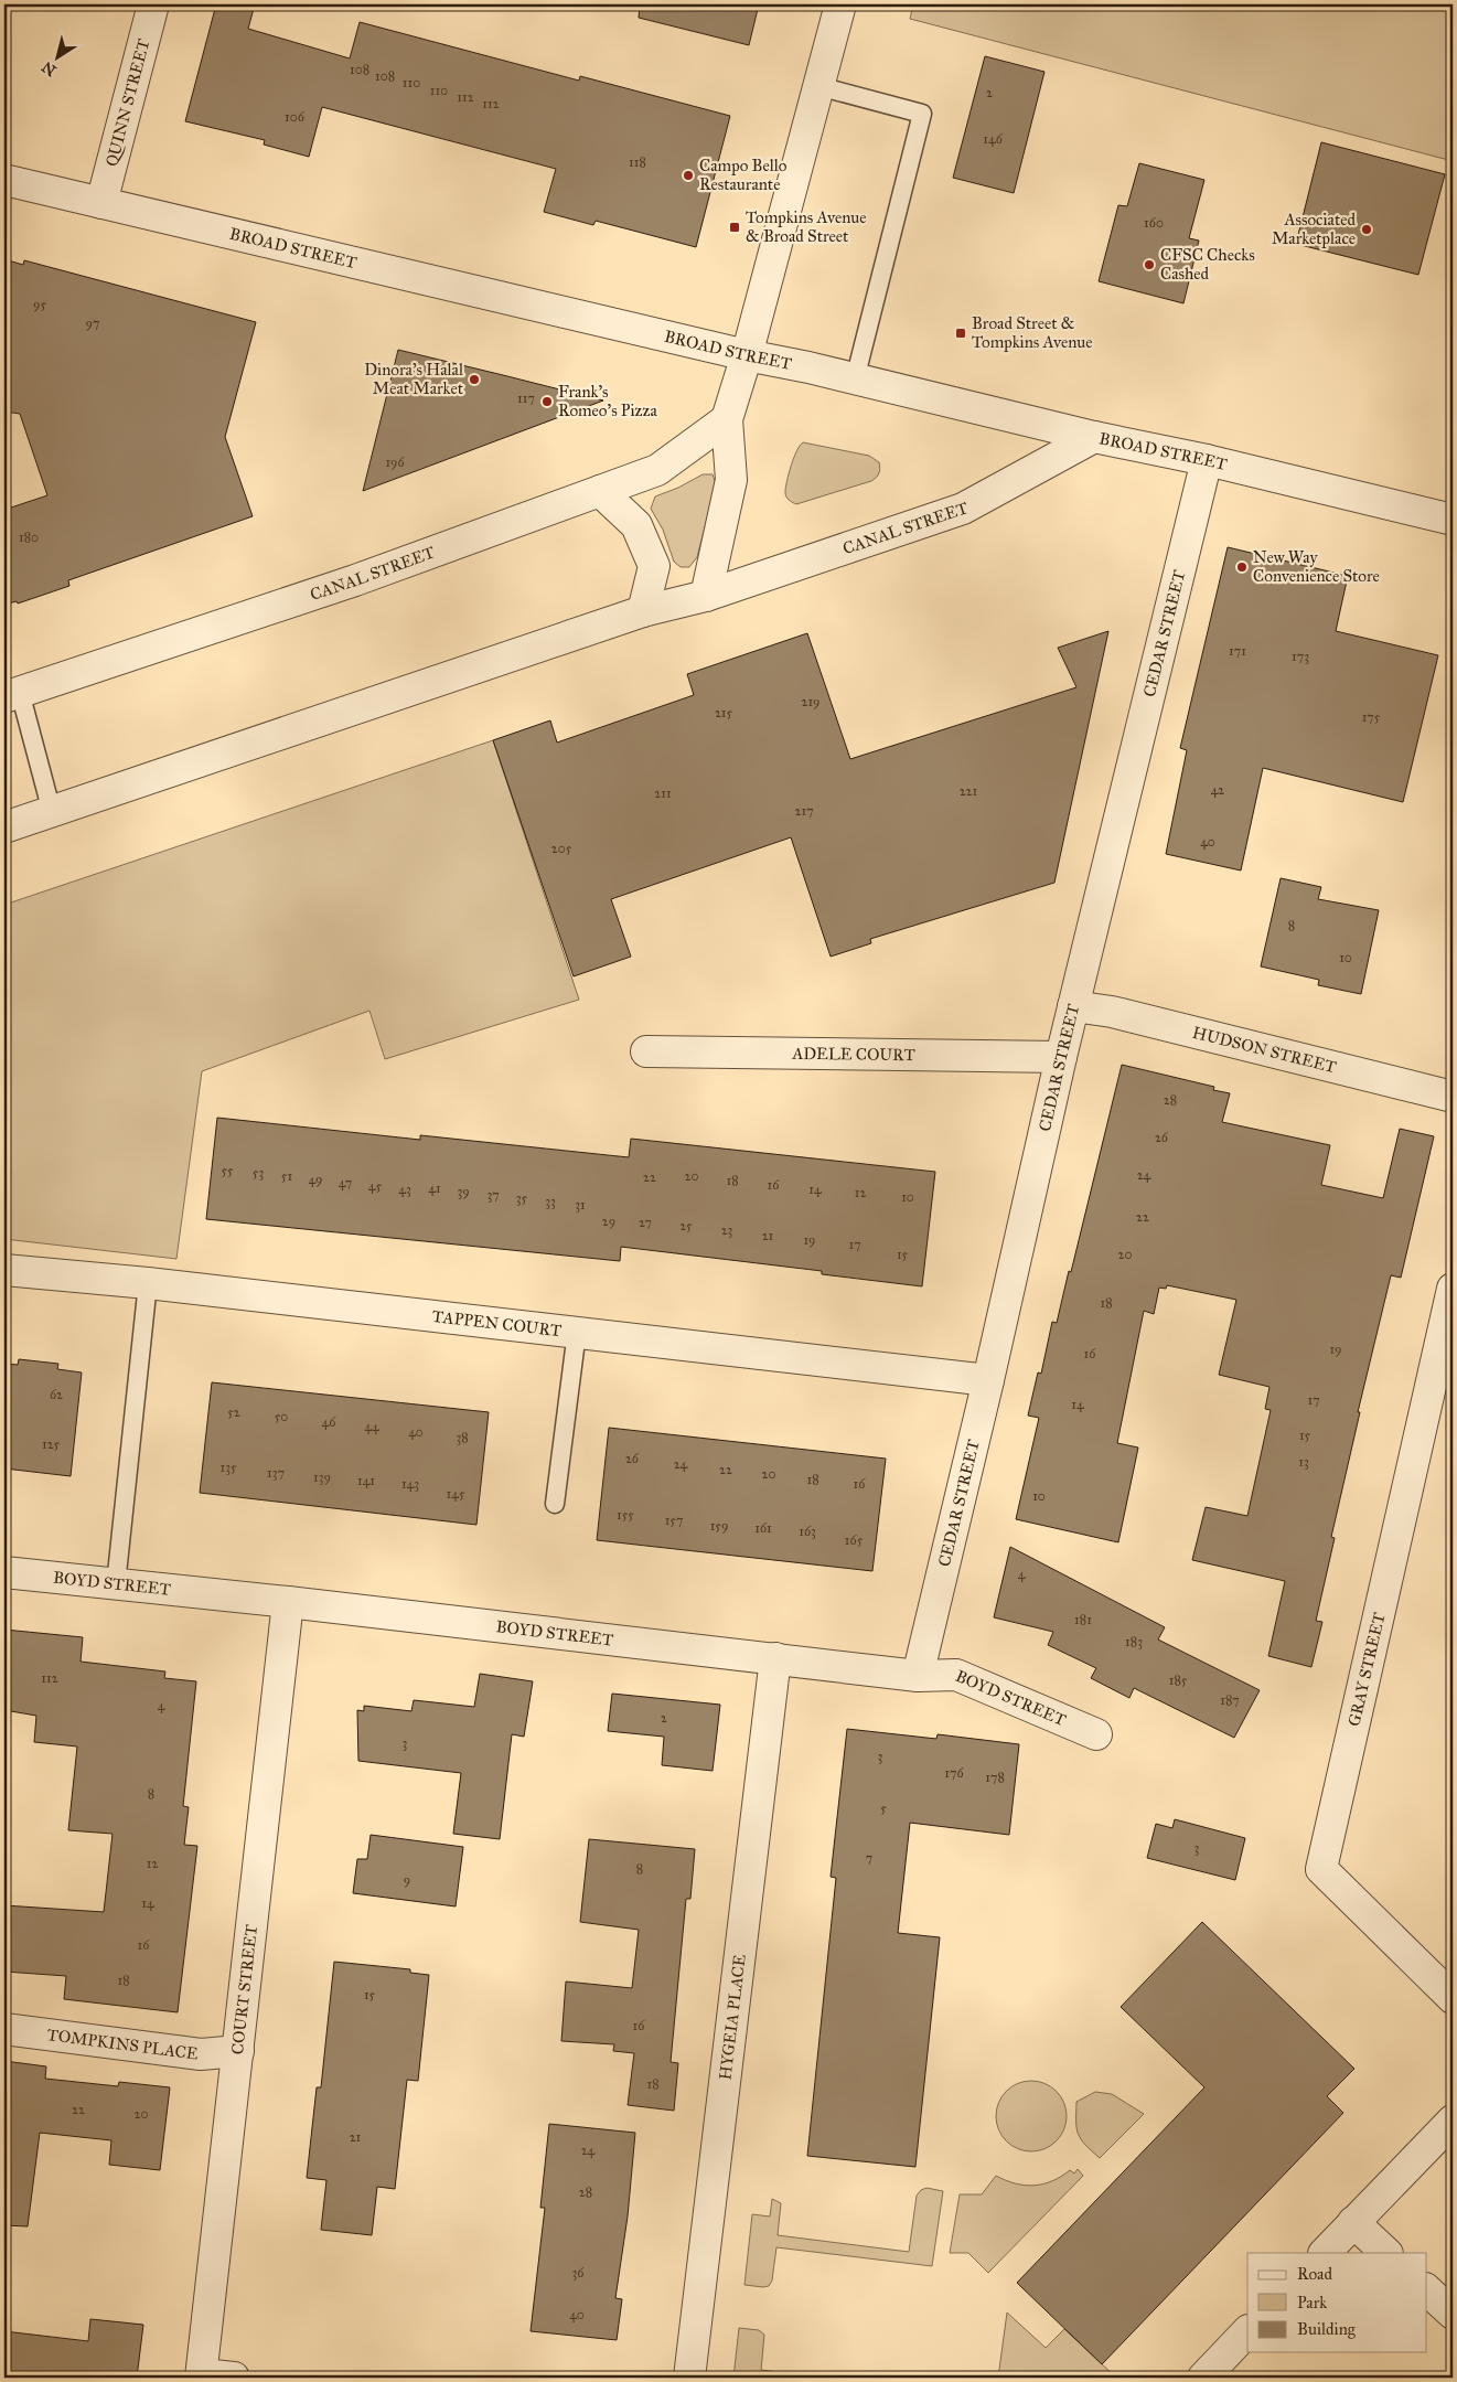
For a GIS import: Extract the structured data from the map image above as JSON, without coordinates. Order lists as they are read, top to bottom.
{
  "streets": {
    "street": [
      "QUINN STREET",
      "BROAD STREET",
      "CANAL STREET",
      "CEDAR STREET",
      "HUDSON STREET",
      "ADELE COURT",
      "TAPPEN COURT",
      "BOYD STREET",
      "GRAY STREET",
      "COURT STREET",
      "HYGEIA PLACE",
      "TOMPKINS PLACE"
    ]
  },
  "crossings": [
    ["QUINN STREET", "BROAD STREET"],
    ["BROAD STREET", "CANAL STREET"],
    ["BROAD STREET", "CEDAR STREET"],
    ["CEDAR STREET", "HUDSON STREET"],
    ["CEDAR STREET", "ADELE COURT"],
    ["CEDAR STREET", "TAPPEN COURT"],
    ["CEDAR STREET", "BOYD STREET"],
    ["BOYD STREET", "COURT STREET"],
    ["BOYD STREET", "HYGEIA PLACE"],
    ["COURT STREET", "TOMPKINS PLACE"]
  ],
  "places": {
    "other": [
      "Campo Bello Restaurante",
      "Associated Marketplace",
      "CFSC Checks Cashed",
      "Dinora's Halal Meat Market",
      "Frank's Romeo's Pizza",
      "New Way Convenience Store"
    ],
    "transit": ["Tompkins Avenue & Broad Street", "Broad Street & Tompkins Avenue"]
  },
  "house_numbers": [
    "108",
    "108",
    "110",
    "110",
    "2",
    "112",
    "112",
    "106",
    "146",
    "118",
    "160",
    "95",
    "97",
    "117",
    "196",
    "180",
    "171",
    "173",
    "219",
    "215",
    "175",
    "42",
    "221",
    "211",
    "217",
    "40",
    "205",
    "8",
    "10",
    "28",
    "26",
    "55",
    "53",
    "24",
    "51",
    "20",
    "22",
    "49",
    "18",
    "47",
    "16",
    "45",
    "41",
    "43",
    "14",
    "39",
    "12",
    "37",
    "10",
    "35",
    "33",
    "31",
    "22",
    "29",
    "27",
    "25",
    "23",
    "21",
    "19",
    "17",
    "15",
    "20",
    "18",
    "19",
    "16",
    "62",
    "17",
    "14",
    "52",
    "50",
    "46",
    "44",
    "40",
    "15",
    "38",
    "125",
    "26",
    "13",
    "24",
    "135",
    "22",
    "137",
    "20",
    "139",
    "18",
    "141",
    "143",
    "16",
    "145",
    "10",
    "155",
    "157",
    "159",
    "161",
    "163",
    "165",
    "4",
    "181",
    "183",
    "112",
    "185",
    "187",
    "4",
    "2",
    "3",
    "3",
    "176",
    "178",
    "8",
    "5",
    "3",
    "7",
    "12",
    "8",
    "9",
    "14",
    "16",
    "18",
    "15",
    "16",
    "18",
    "22",
    "20",
    "21",
    "24",
    "28",
    "36",
    "40"
  ],
  "legend": ["Road", "Park", "Building"],
  "north": "bottom left"
}
